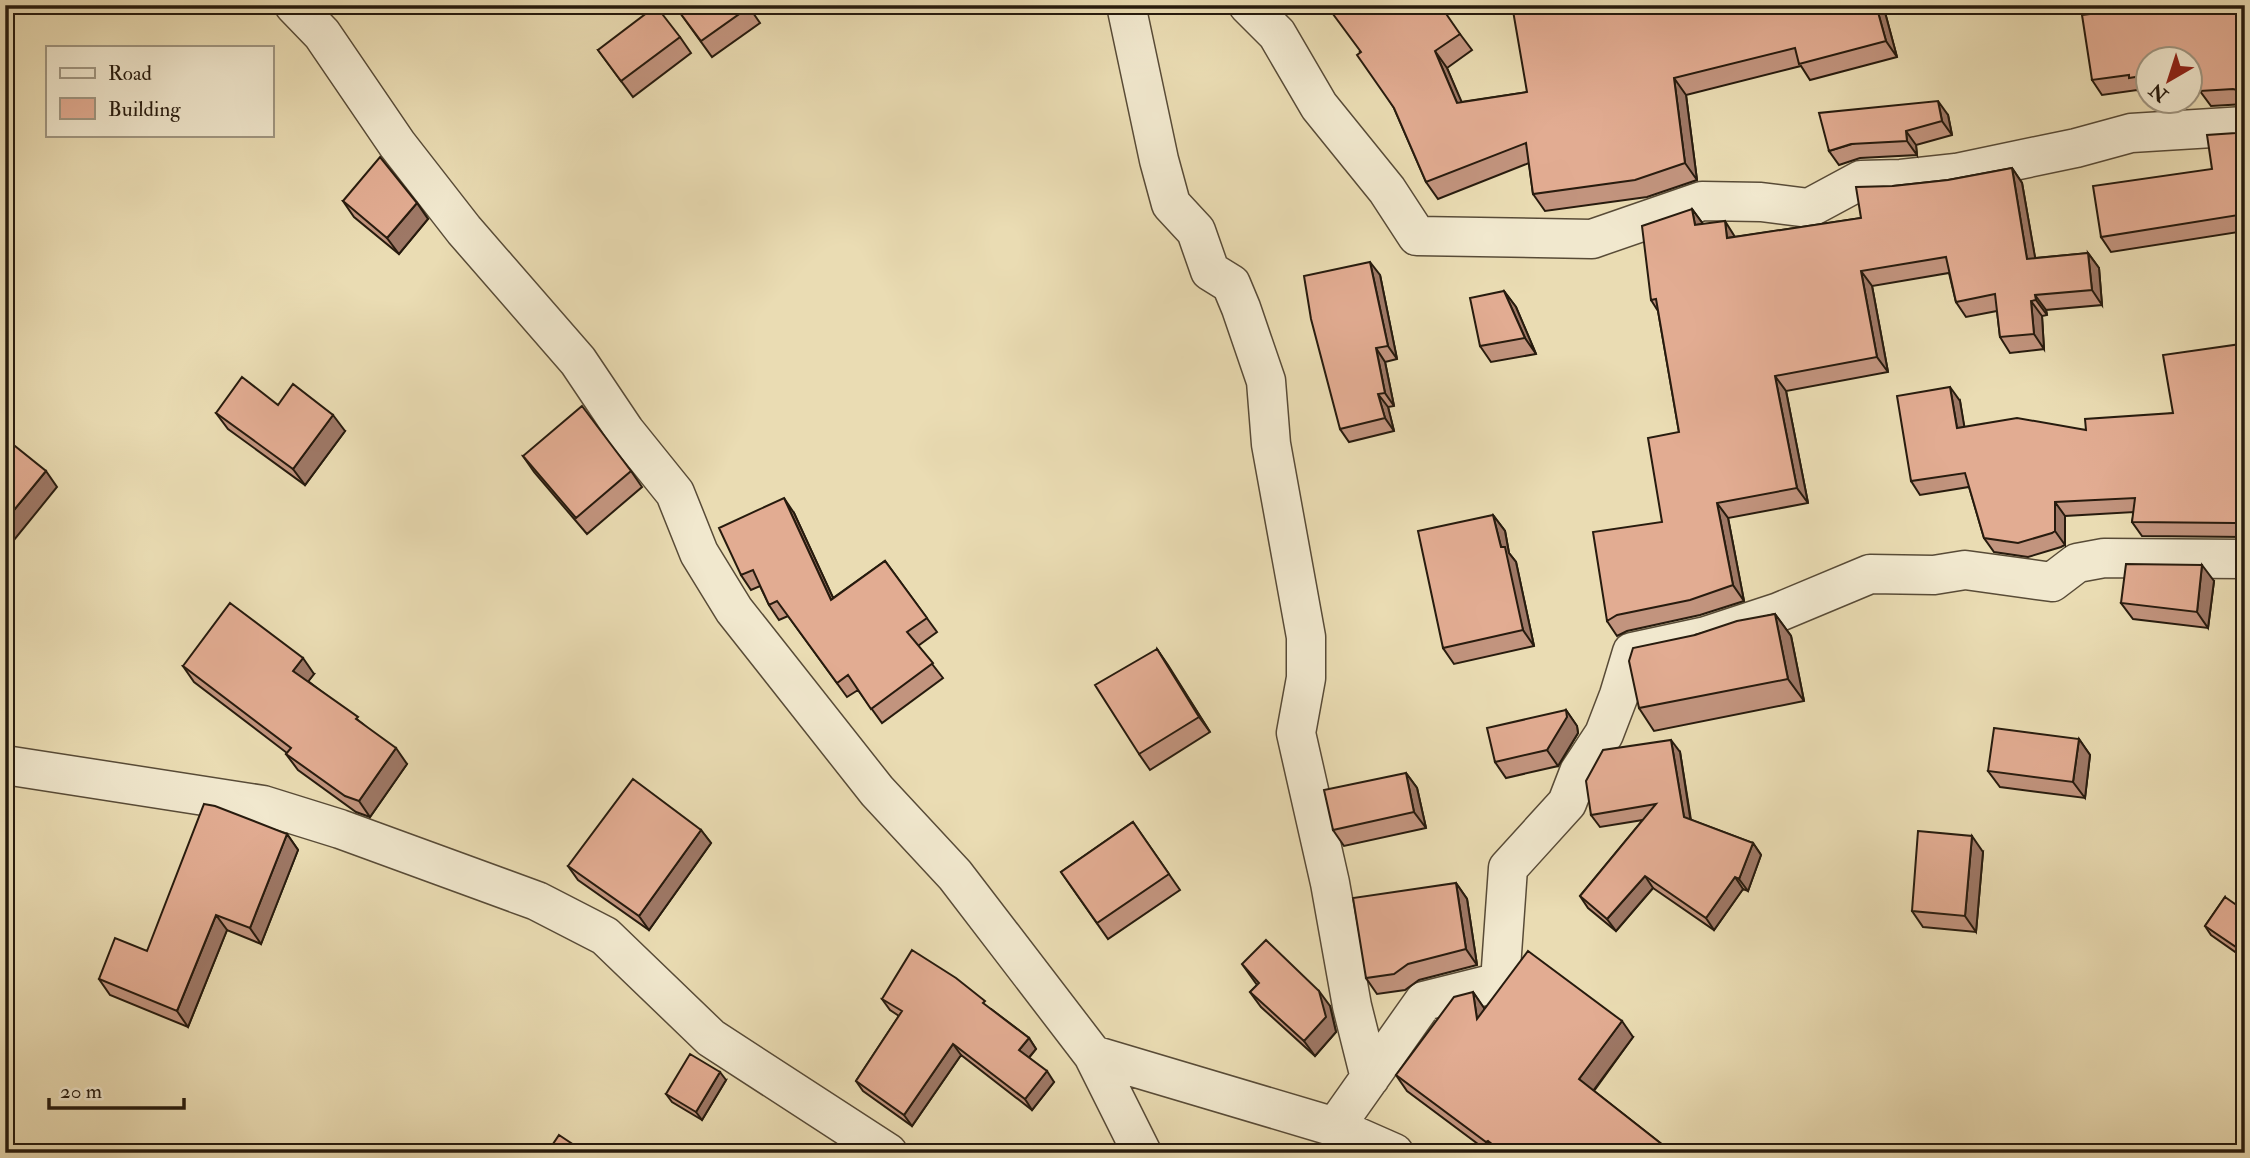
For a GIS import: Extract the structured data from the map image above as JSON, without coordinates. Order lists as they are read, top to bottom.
{
  "legend": ["Road", "Building"],
  "scale_bar": "20 m",
  "north": "bottom left"
}
